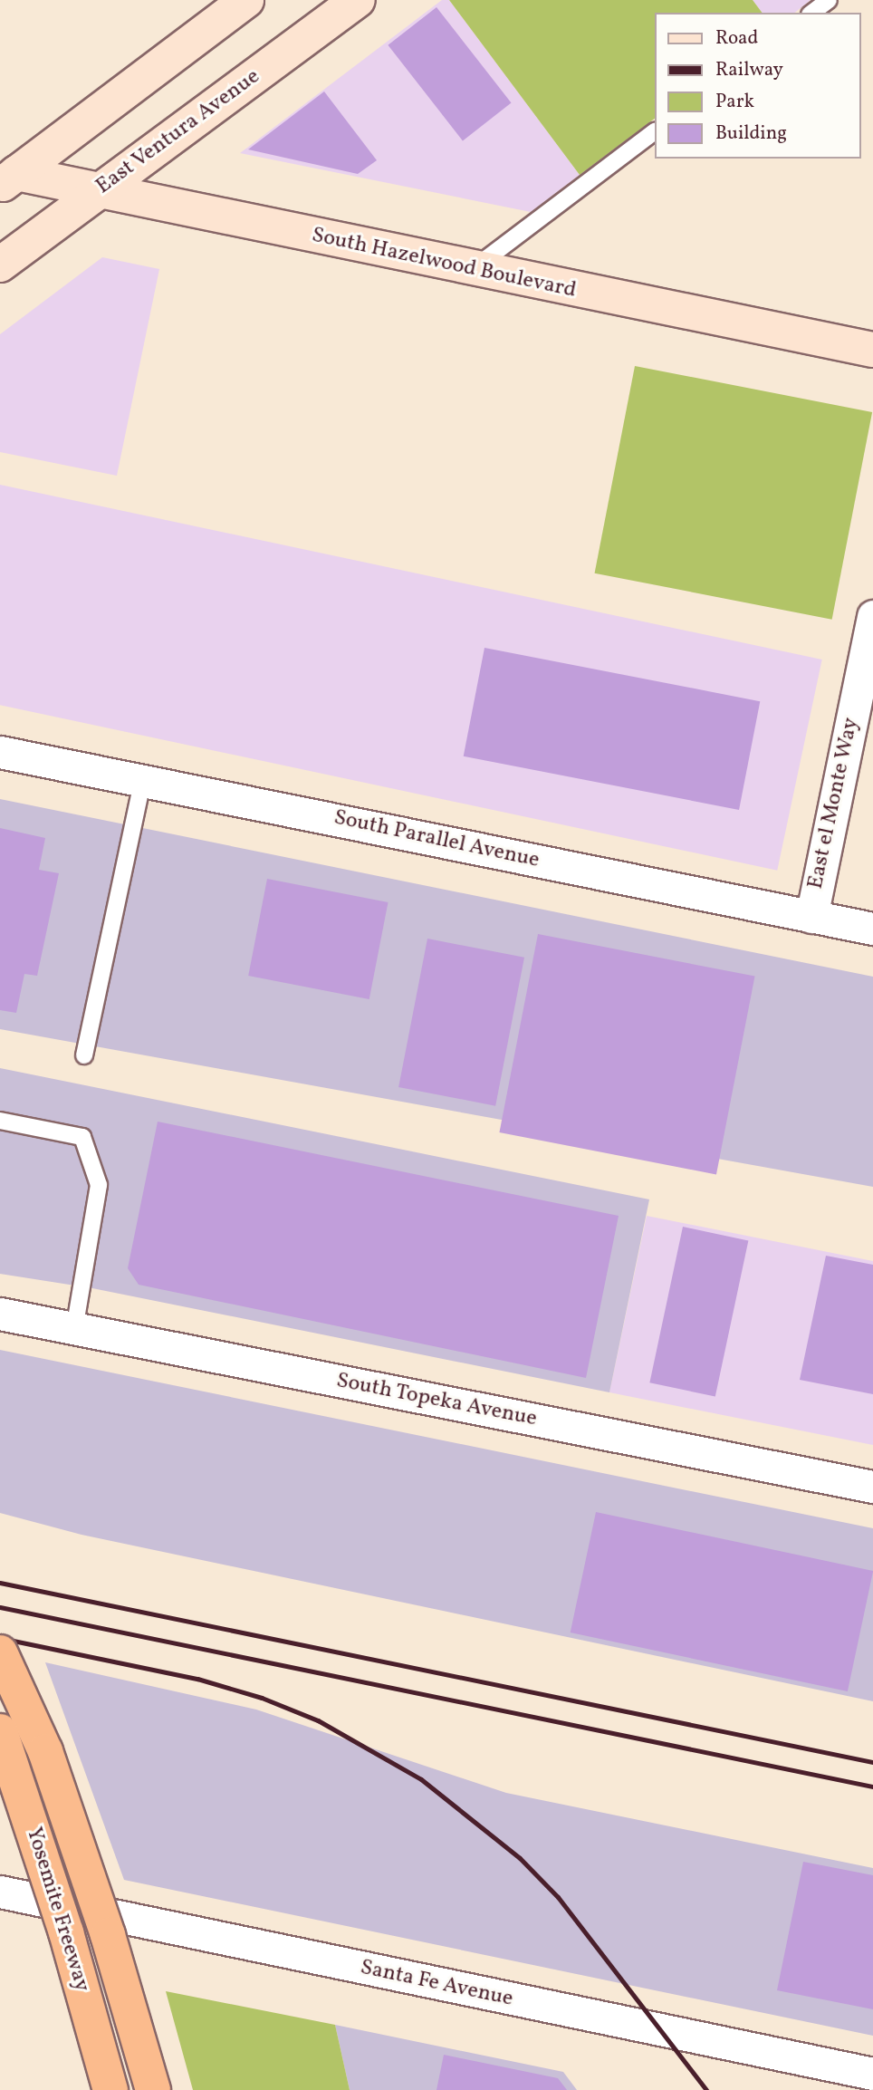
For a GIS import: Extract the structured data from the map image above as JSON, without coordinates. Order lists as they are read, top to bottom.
{
  "streets": {
    "highway": ["Yosemite Freeway"],
    "street": [
      "East Ventura Avenue",
      "South Hazelwood Boulevard",
      "East el Monte Way",
      "South Parallel Avenue",
      "South Topeka Avenue",
      "Santa Fe Avenue"
    ]
  },
  "crossings": [
    ["East Ventura Avenue", "South Hazelwood Boulevard"],
    ["East el Monte Way", "South Parallel Avenue"]
  ],
  "legend": [
    "Road",
    "Railway",
    "Park",
    "Building"
  ]
}
